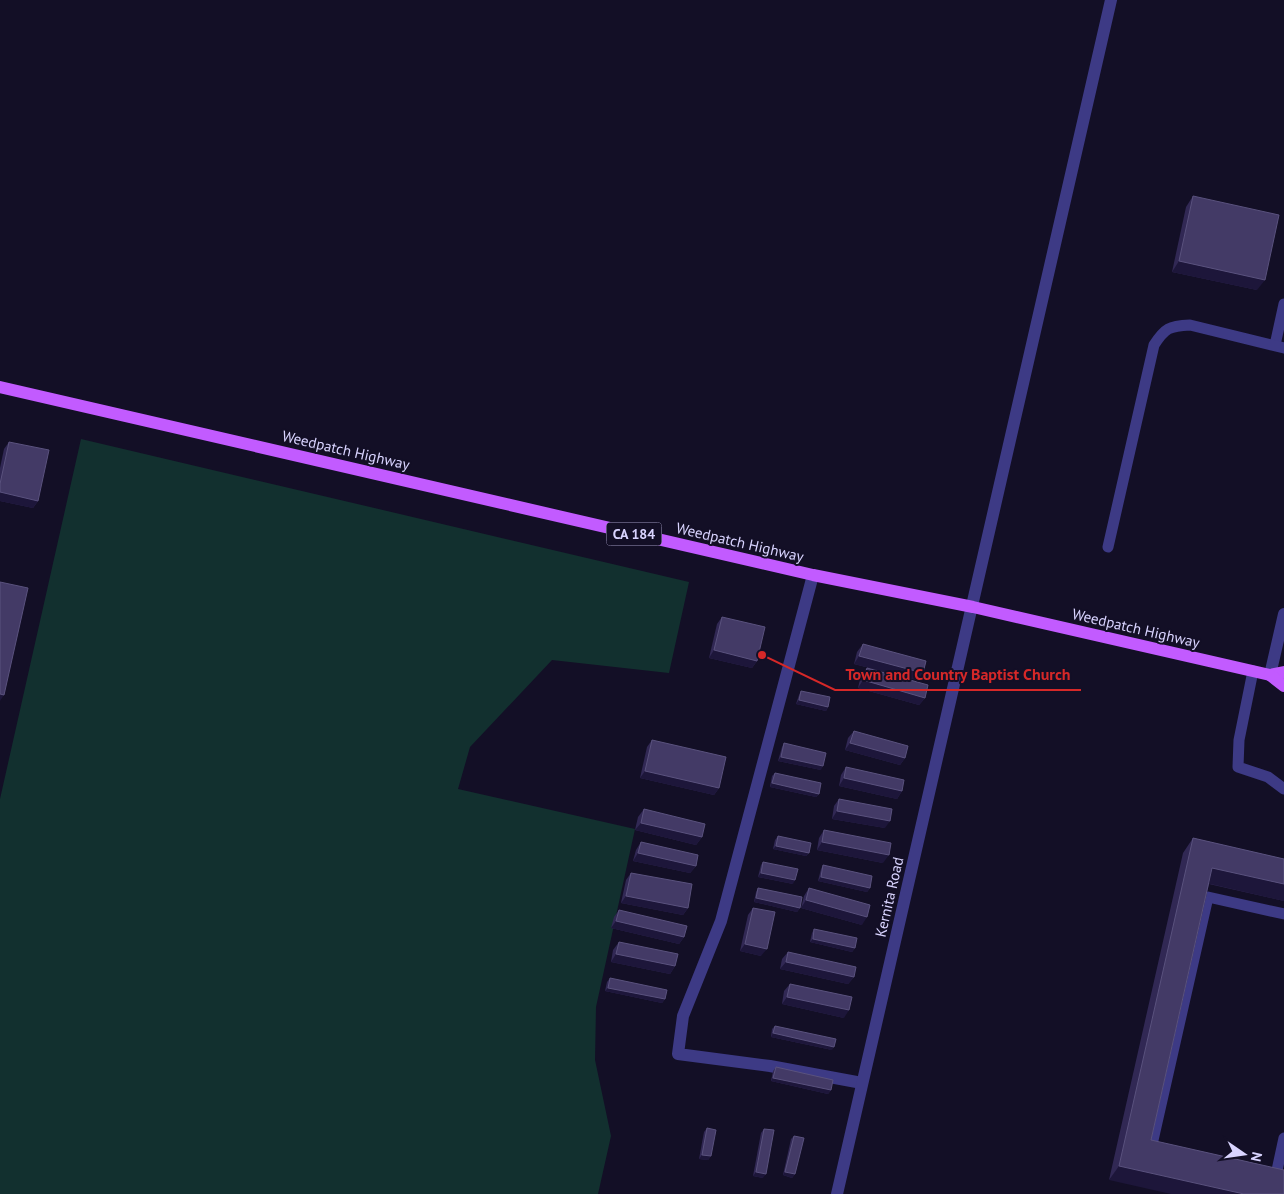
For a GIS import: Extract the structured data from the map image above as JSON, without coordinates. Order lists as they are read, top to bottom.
{
  "streets": {
    "main road": ["Weedpatch Highway", "CA 184"],
    "street": ["Kernita Road"]
  },
  "crossings": [
    ["Weedpatch Highway", "Kernita Road"]
  ],
  "places": ["Town and Country Baptist Church"],
  "north": "right"
}
